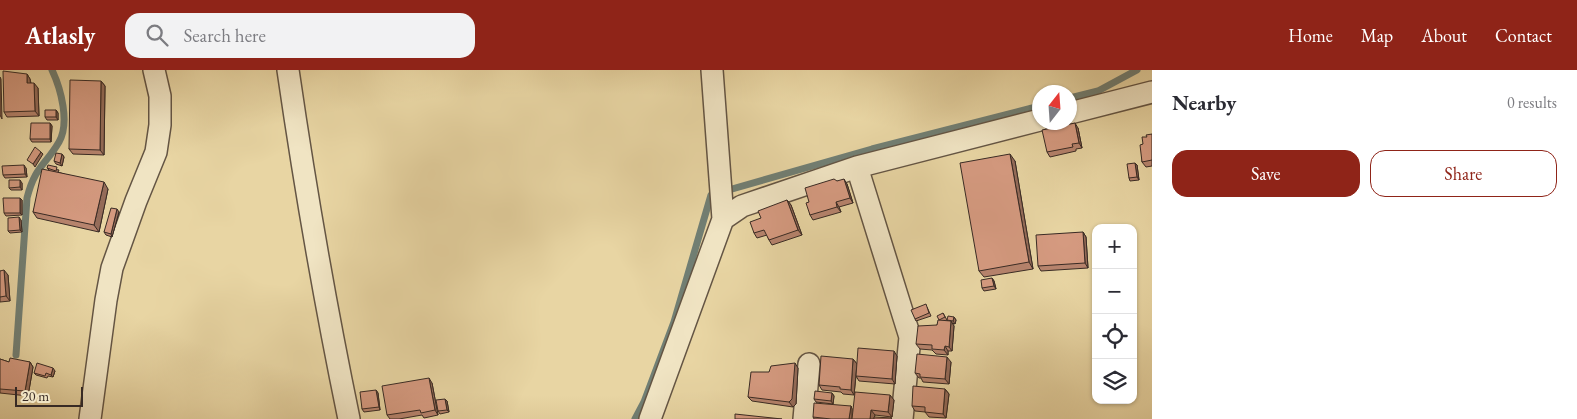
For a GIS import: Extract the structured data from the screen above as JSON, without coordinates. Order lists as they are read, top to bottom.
{
  "scale_bar": "20 m",
  "north": "top",
  "page": {
    "header": "Atlasly",
    "search": "Search here",
    "nav": [
      "Home",
      "Map",
      "About",
      "Contact"
    ],
    "heading": ["Nearby", "0 results"],
    "buttons": ["Save", "Share"],
    "map_buttons": ["+", "−"],
    "scale": "20 m"
  }
}
